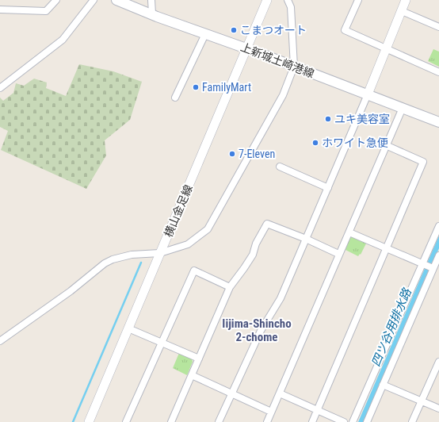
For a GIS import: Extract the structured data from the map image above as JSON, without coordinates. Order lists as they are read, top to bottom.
{
  "streets": {
    "main road": ["上新城土崎港線"],
    "street": ["横山金足線"]
  },
  "crossings": [
    ["上新城土崎港線", "横山金足線"]
  ],
  "districts": ["Iijima-Shincho 2-chome"],
  "water": ["四ツ谷用排水路"],
  "places": [
    "こまつオート",
    "FamilyMart",
    "ユキ美容室",
    "ホワイト急便",
    "7-Eleven"
  ]
}
